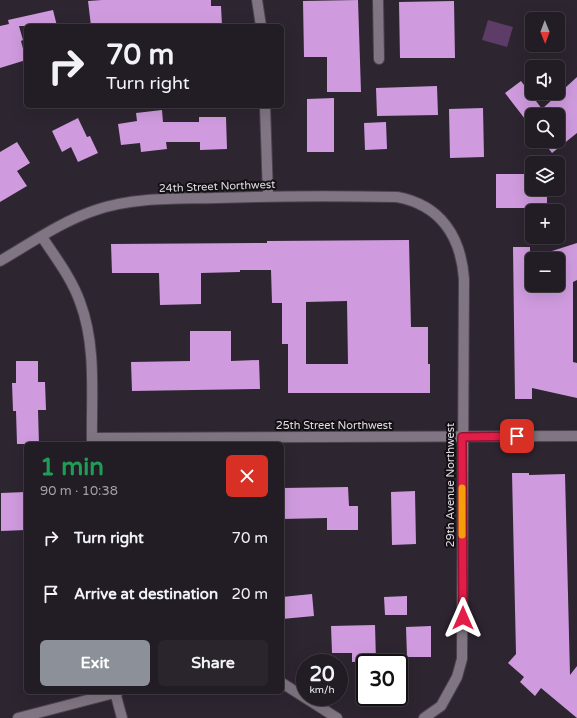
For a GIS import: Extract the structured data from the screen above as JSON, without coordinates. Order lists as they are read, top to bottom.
{
  "streets": {
    "street": ["24th Street Northwest", "25th Street Northwest", "29th Avenue Northwest"]
  },
  "crossings": [
    ["24th Street Northwest", "29th Avenue Northwest"],
    ["25th Street Northwest", "29th Avenue Northwest"]
  ],
  "north": "bottom",
  "page": {
    "map_buttons": ["+", "−"],
    "turn": ["70 m", "Turn right"],
    "heading": ["1 min", "90 m · 10:38"],
    "list": [
      {
        "name": "Turn right",
        "value": "70 m"
      },
      {
        "name": "Arrive at destination",
        "value": "20 m"
      }
    ],
    "buttons": ["Exit", "Share"],
    "speed": "20 km/h",
    "limit": "30"
  }
}
